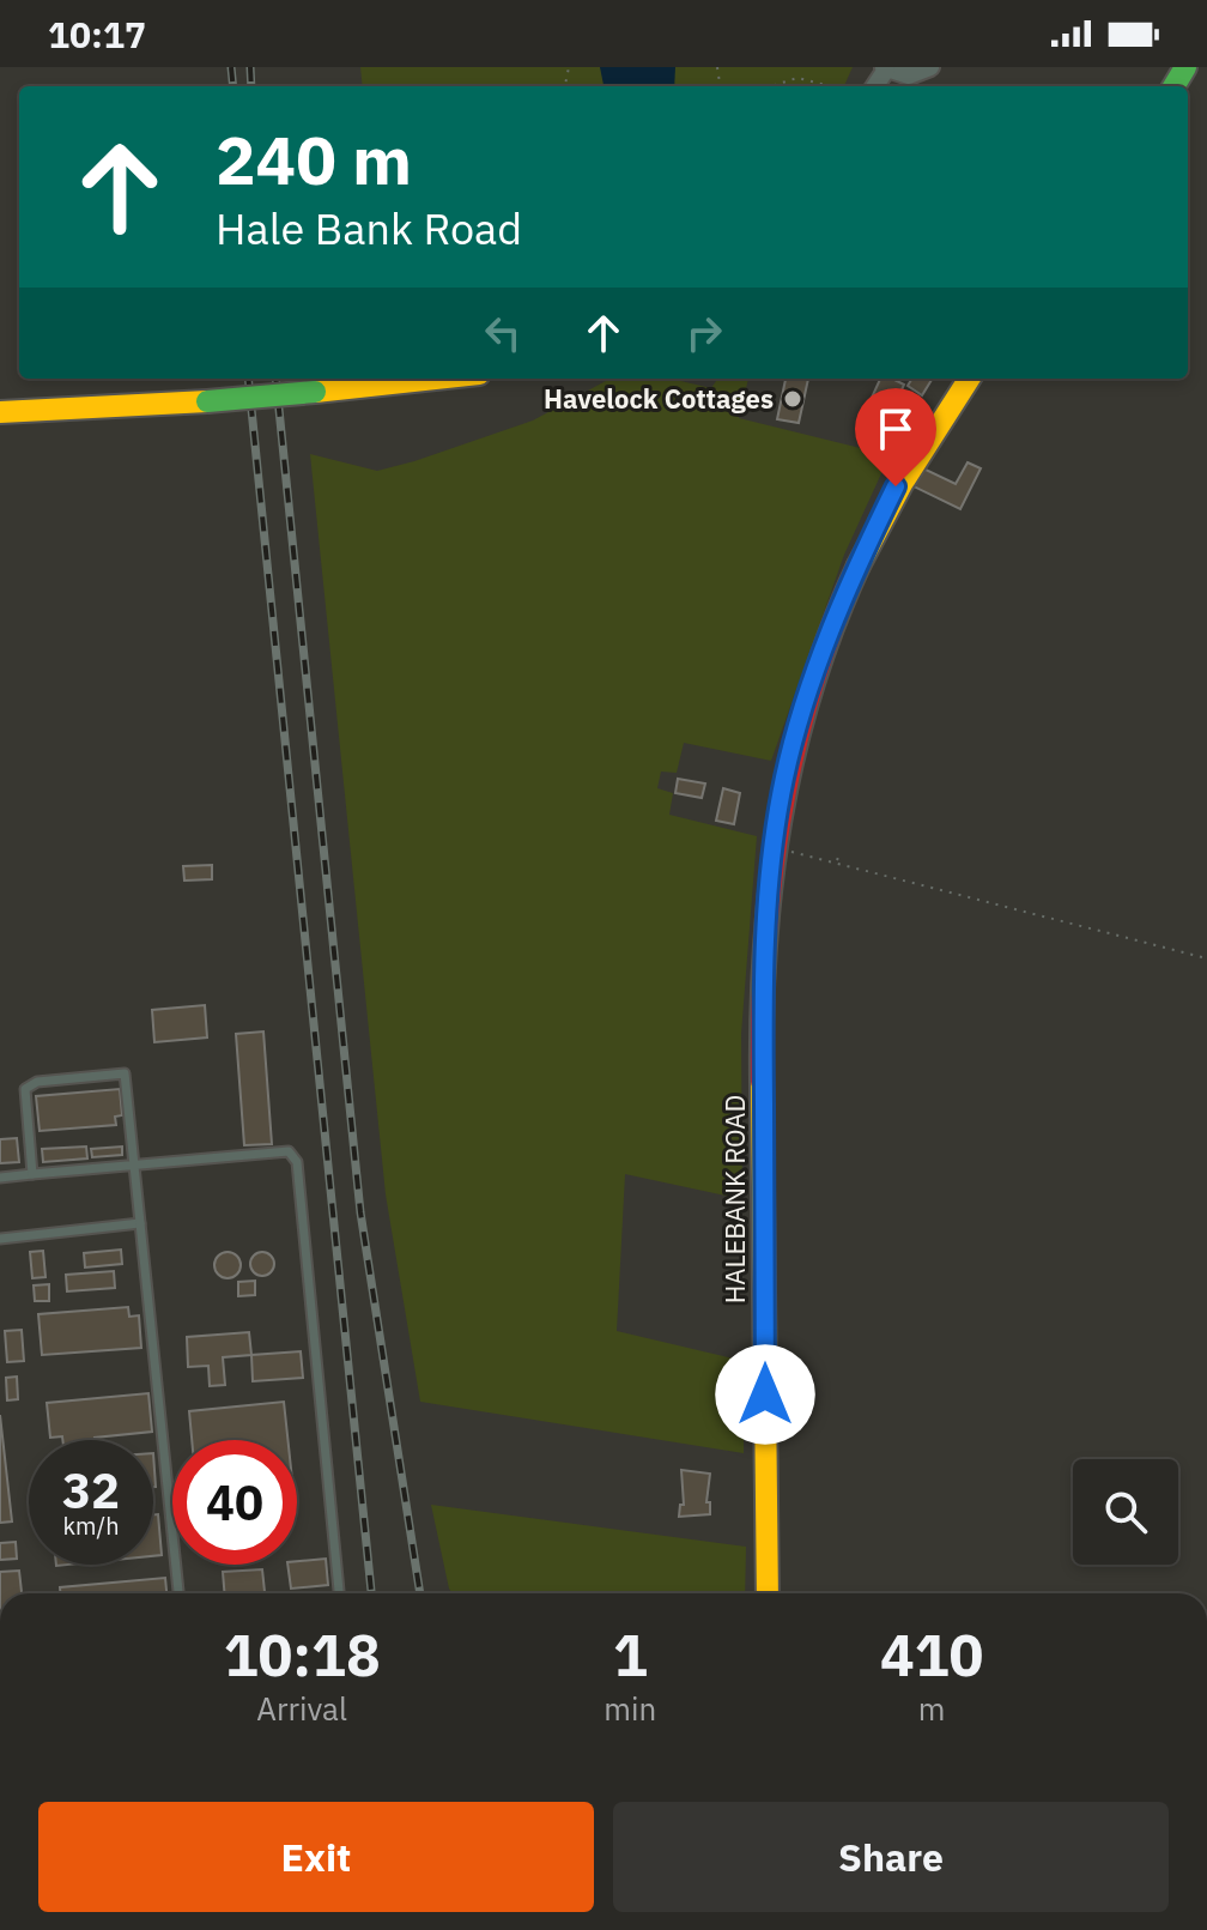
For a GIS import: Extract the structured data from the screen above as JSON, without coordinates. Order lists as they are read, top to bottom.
{
  "streets": {
    "street": ["HALEBANK ROAD"]
  },
  "places": ["Havelock Cottages"],
  "page": {
    "status": "10:17",
    "turn": ["240 m", "Hale Bank Road"],
    "speed": "32 km/h",
    "limit": "40",
    "eta": [
      "10:18",
      "Arrival",
      "1",
      "min",
      "410",
      "m"
    ],
    "buttons": ["Exit", "Share"]
  }
}
